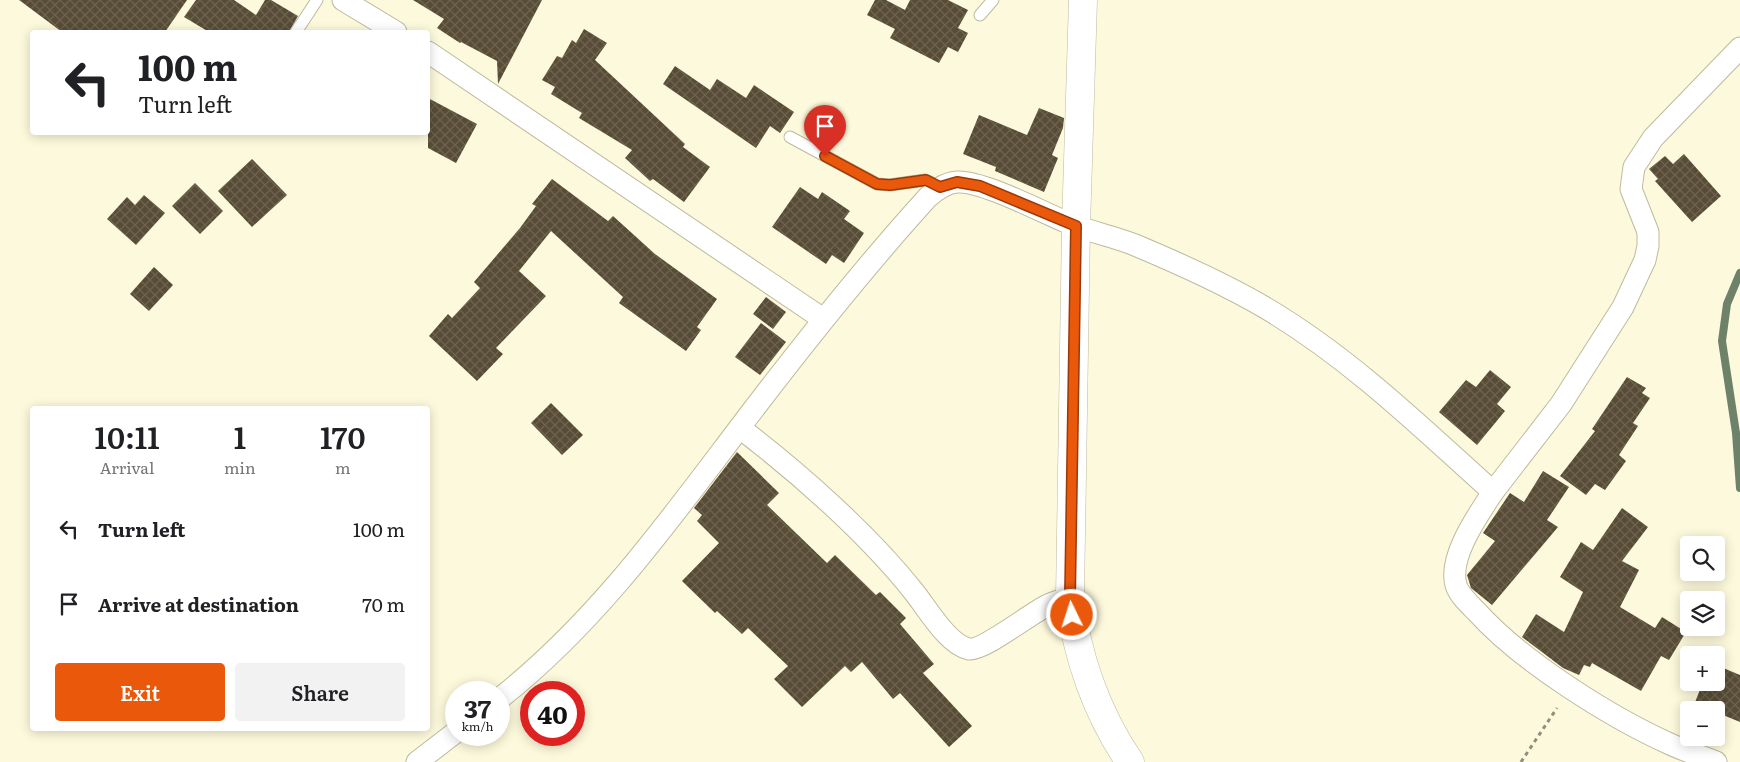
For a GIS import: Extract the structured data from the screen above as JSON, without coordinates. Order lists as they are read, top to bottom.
{
  "page": {
    "turn": ["100 m", "Turn left"],
    "eta": [
      "10:11",
      "Arrival",
      "1",
      "min",
      "170",
      "m"
    ],
    "list": [
      {
        "name": "Turn left",
        "value": "100 m"
      },
      {
        "name": "Arrive at destination",
        "value": "70 m"
      }
    ],
    "map_buttons": ["+", "−"],
    "buttons": ["Exit", "Share"],
    "speed": "37 km/h",
    "limit": "40"
  }
}
